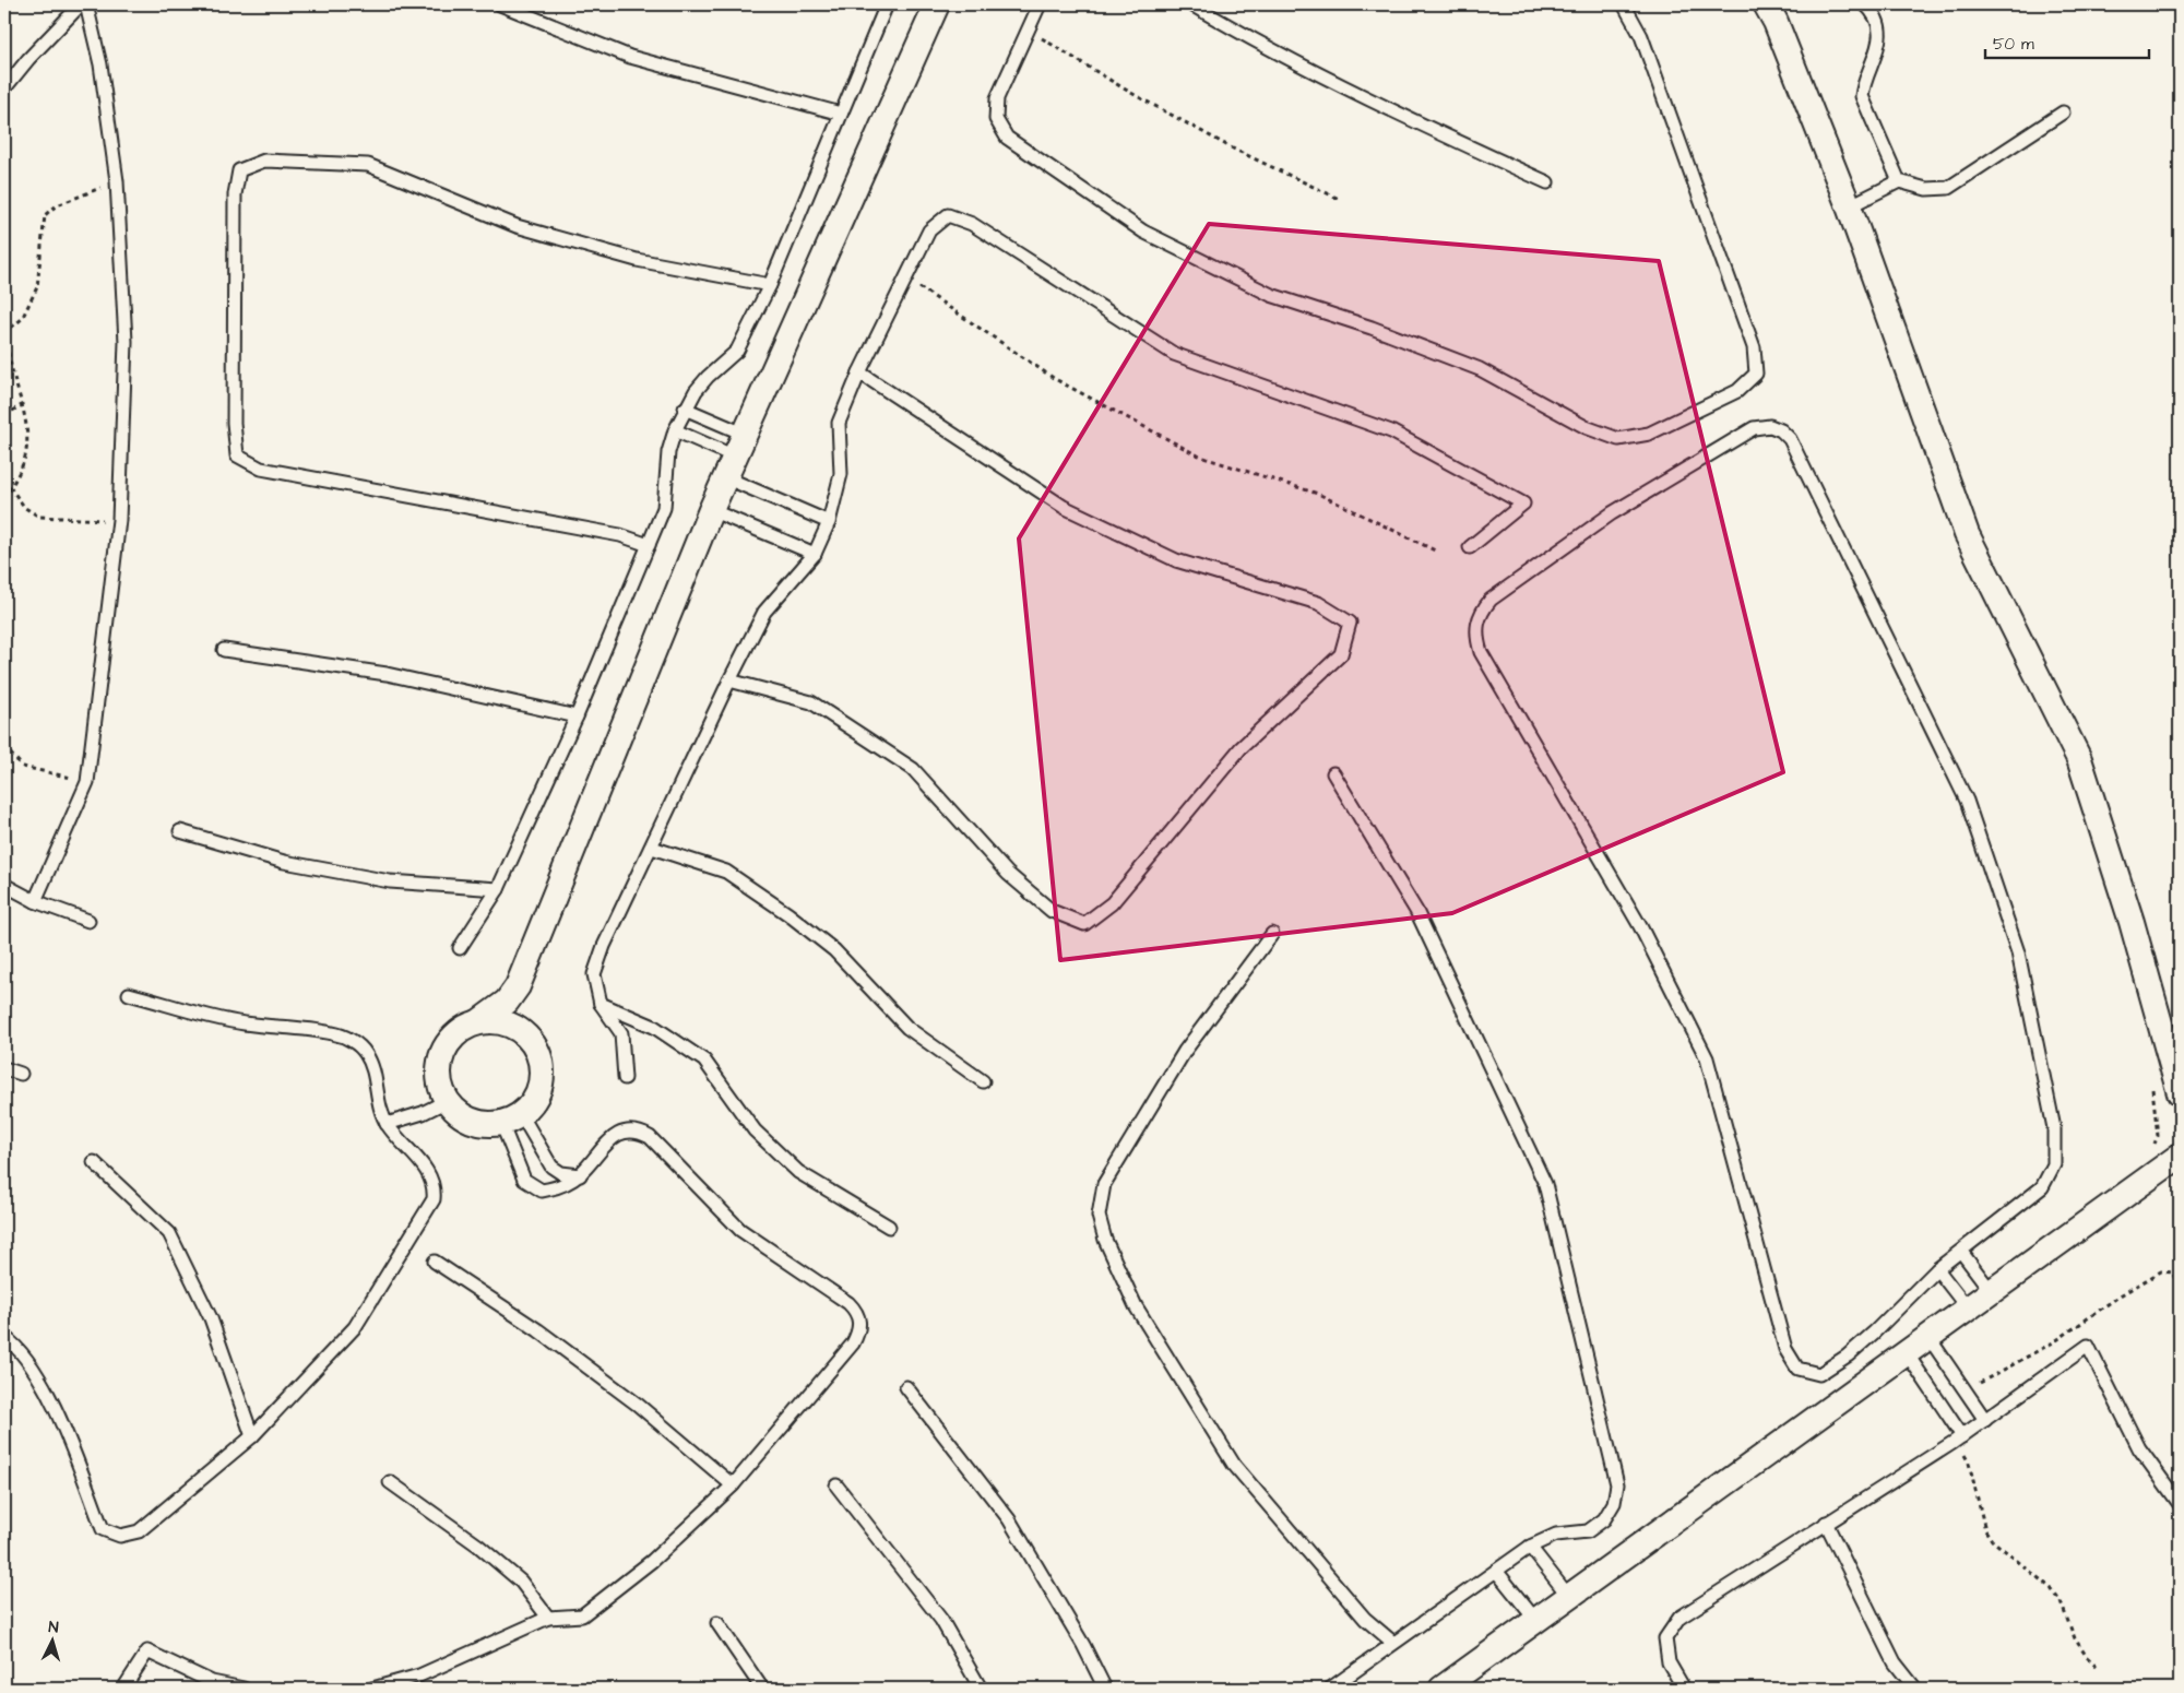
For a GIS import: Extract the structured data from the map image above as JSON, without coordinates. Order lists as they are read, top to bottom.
{
  "scale_bar": "50 m",
  "north": "top"
}
